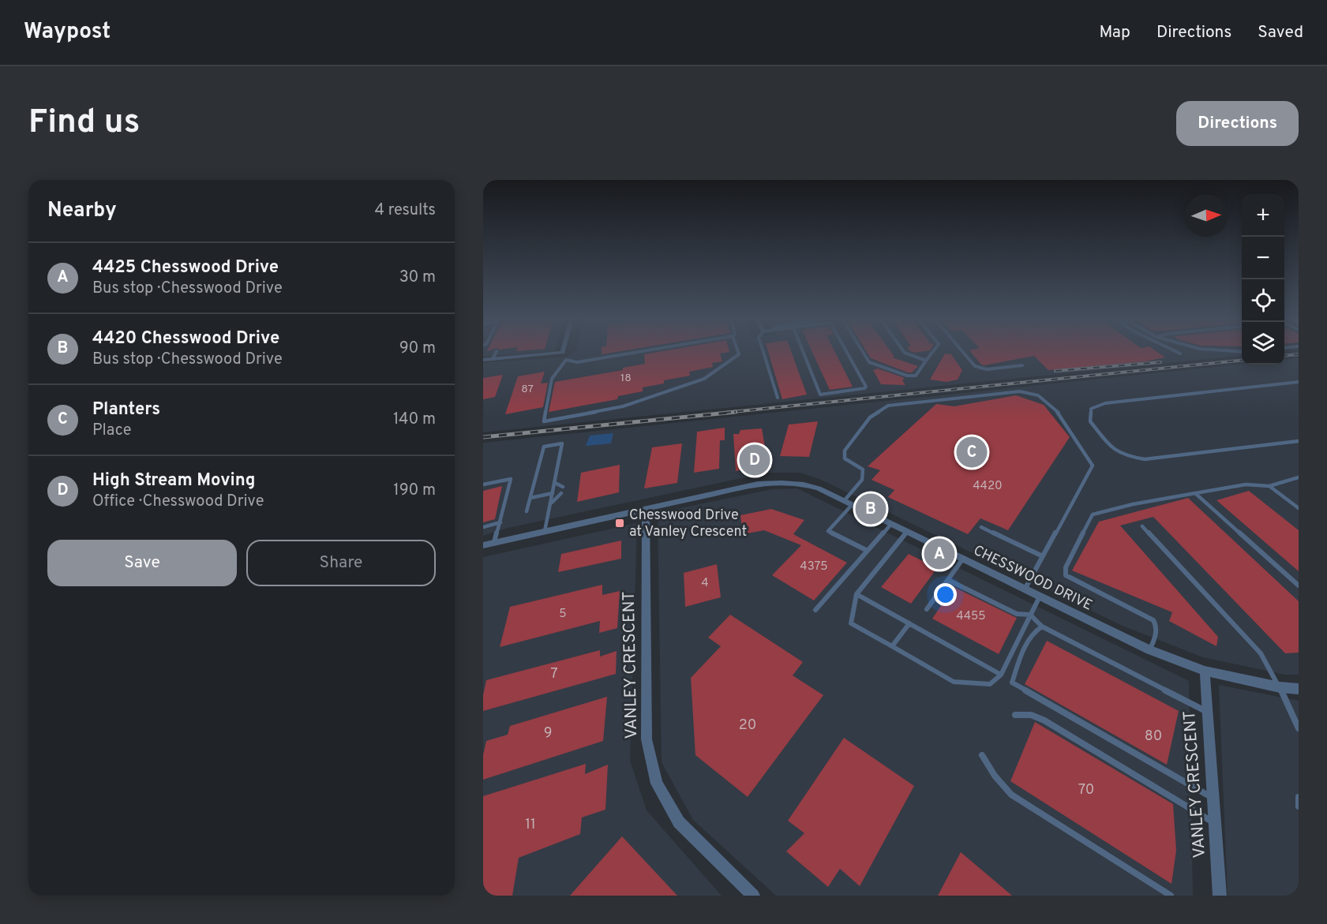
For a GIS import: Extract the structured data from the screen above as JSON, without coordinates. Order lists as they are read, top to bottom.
{
  "streets": {
    "street": ["CHESSWOOD DRIVE", "VANLEY CRESCENT"]
  },
  "crossings": [
    ["CHESSWOOD DRIVE", "VANLEY CRESCENT"]
  ],
  "places": {
    "transit": ["Chesswood Drive at Vanley Crescent"]
  },
  "house_numbers": [
    "18",
    "87",
    "4420",
    "4375",
    "4",
    "5",
    "4455",
    "7",
    "20",
    "9",
    "80",
    "70",
    "11"
  ],
  "north": "right",
  "page": {
    "header": "Waypost",
    "nav": ["Map", "Directions", "Saved"],
    "buttons": [
      "Directions",
      ["Save", "Share"]
    ],
    "title": "Find us",
    "heading": ["Nearby", "4 results"],
    "map_buttons": ["+", "−"],
    "list": [
      {
        "mark": "A",
        "name": "4425 Chesswood Drive",
        "note": "Bus stop · Chesswood Drive",
        "value": "30 m"
      },
      {
        "mark": "B",
        "name": "4420 Chesswood Drive",
        "note": "Bus stop · Chesswood Drive",
        "value": "90 m"
      },
      {
        "mark": "C",
        "name": "Planters",
        "note": "Place",
        "value": "140 m"
      },
      {
        "mark": "D",
        "name": "High Stream Moving",
        "note": "Office · Chesswood Drive",
        "value": "190 m"
      }
    ],
    "pins": [
      "C",
      "D",
      "B",
      "A"
    ]
  }
}
